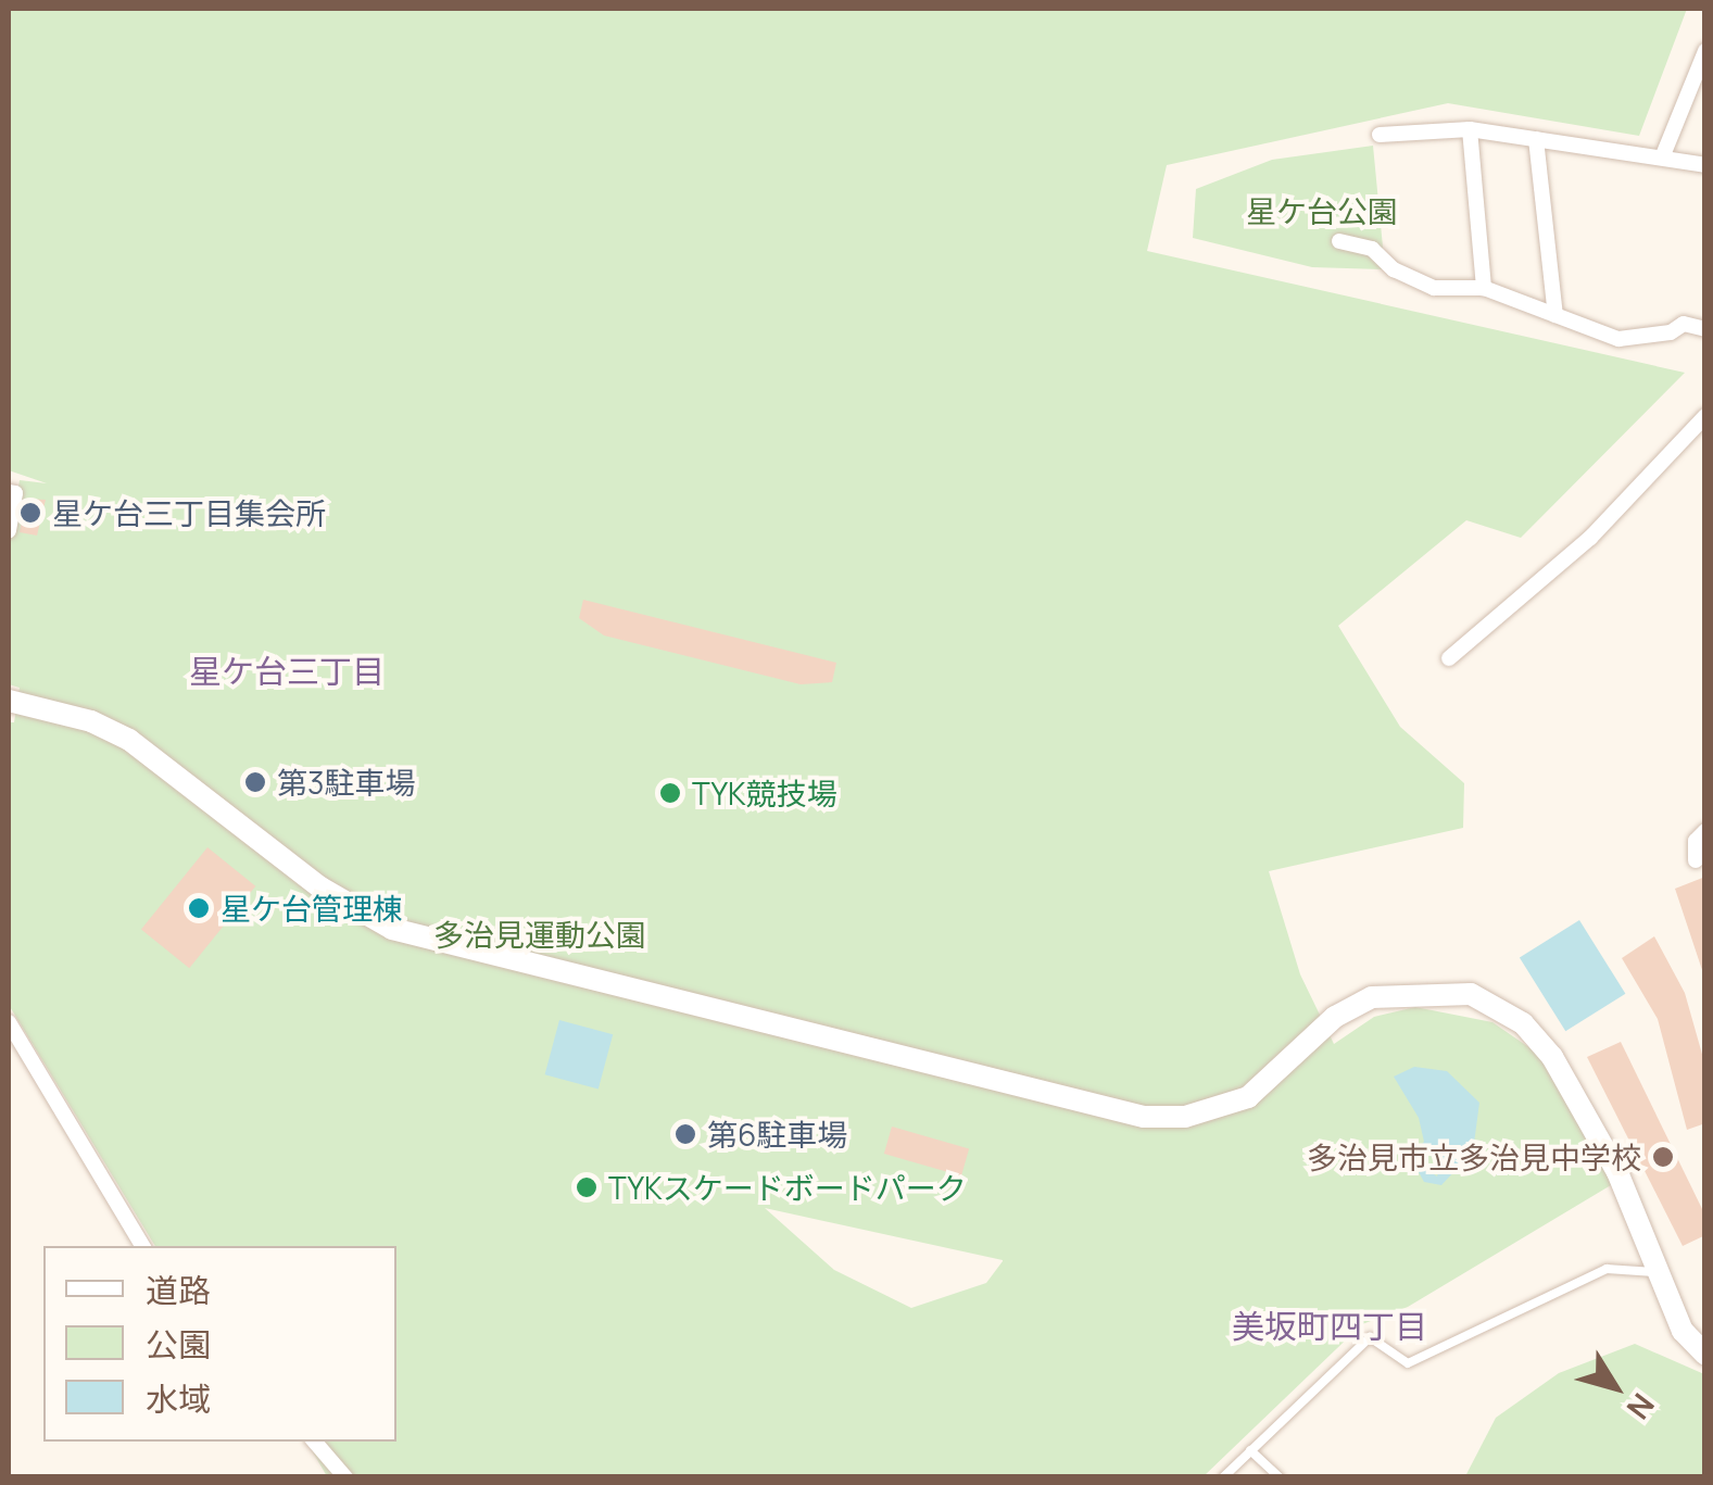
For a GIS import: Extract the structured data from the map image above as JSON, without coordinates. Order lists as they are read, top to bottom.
{
  "districts": ["星ケ台三丁目", "美坂町四丁目"],
  "parks": ["星ケ台公園", "多治見運動公園"],
  "places": [
    "星ケ台三丁目集会所",
    "第3駐車場",
    "TYK競技場",
    "星ケ台管理棟",
    "第6駐車場",
    "多治見市立多治見中学校",
    "TYKスケードボードパーク"
  ],
  "legend": ["道路", "公園", "水域"],
  "north": "bottom right"
}
